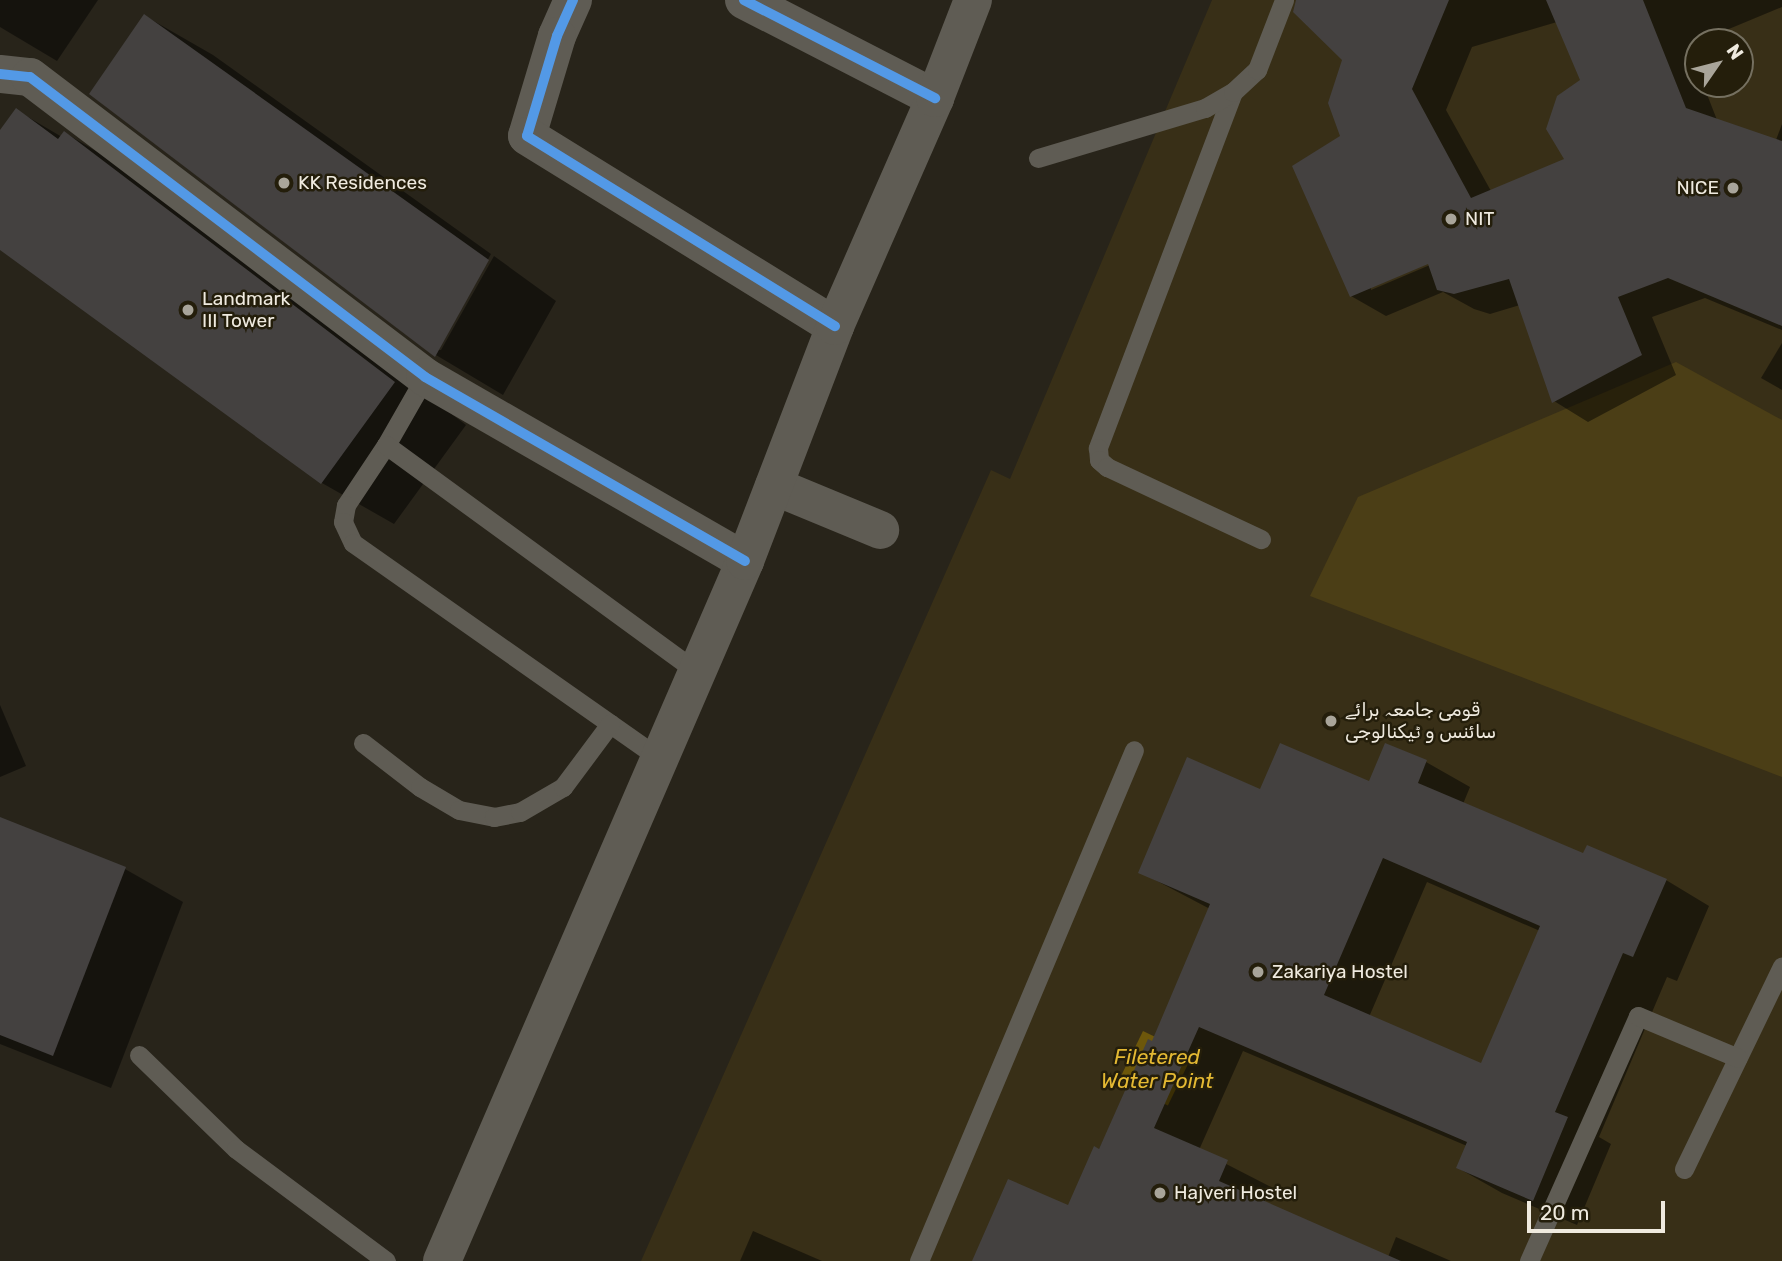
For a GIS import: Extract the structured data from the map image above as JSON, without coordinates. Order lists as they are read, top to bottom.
{
  "water": ["Filetered Water Point"],
  "places": [
    "KK Residences",
    "NICE",
    "NIT",
    "Landmark III Tower",
    "قومی جامعہ برائے سائنس و ٹیکنالوجی",
    "Zakariya Hostel",
    "Hajveri Hostel"
  ],
  "scale_bar": "20 m",
  "north": "top right"
}
